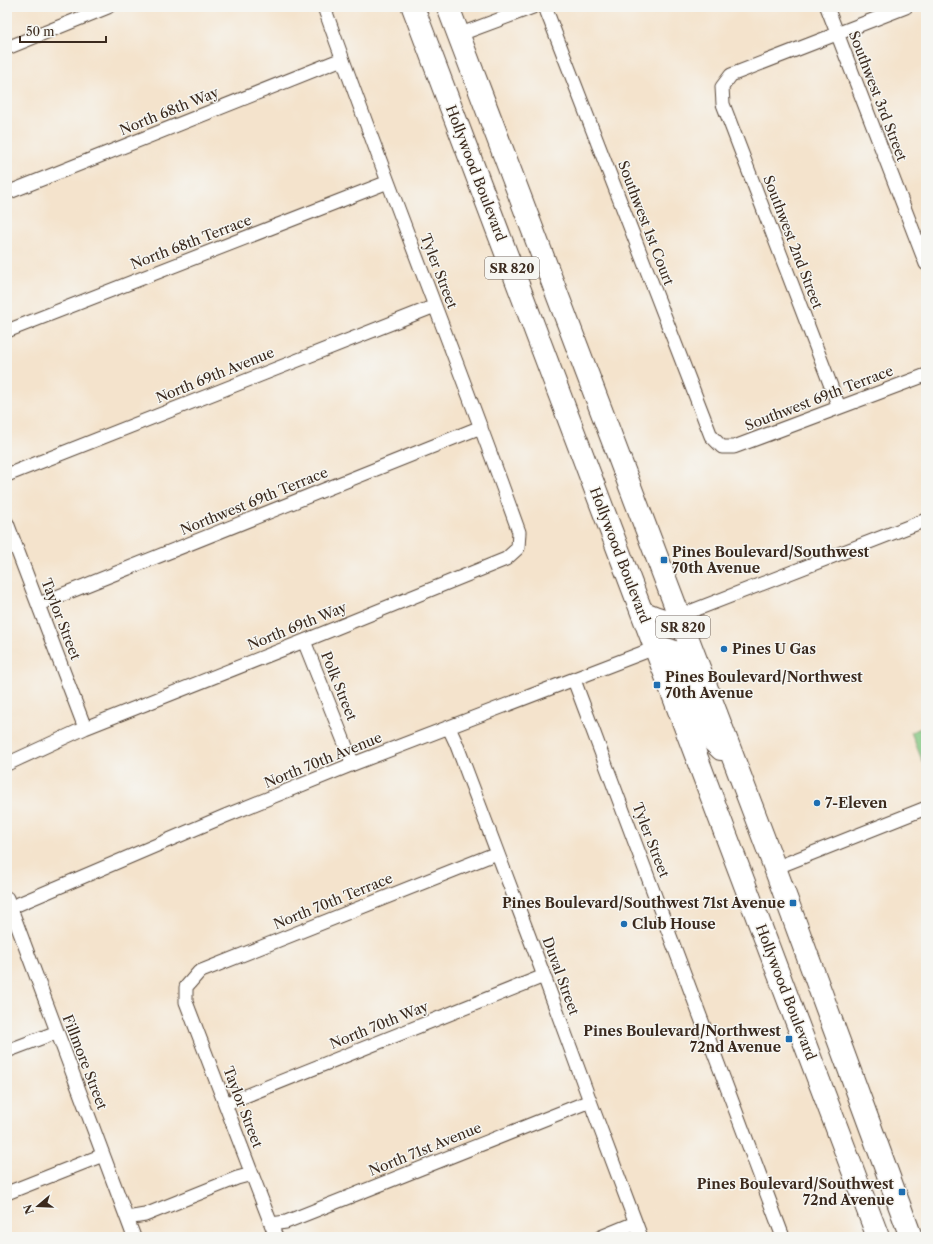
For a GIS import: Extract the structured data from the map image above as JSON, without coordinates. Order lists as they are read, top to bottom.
{
  "streets": {
    "highway": ["Hollywood Boulevard", "SR 820"],
    "street": [
      "Southwest 3rd Street",
      "North 68th Way",
      "Southwest 1st Court",
      "North 68th Terrace",
      "Southwest 2nd Street",
      "Tyler Street",
      "North 69th Avenue",
      "Southwest 69th Terrace",
      "Northwest 69th Terrace",
      "Taylor Street",
      "North 69th Way",
      "Polk Street",
      "North 70th Avenue",
      "North 70th Terrace",
      "Duval Street",
      "North 70th Way",
      "Fillmore Street",
      "North 71st Avenue"
    ]
  },
  "crossings": [
    ["Southwest 3rd Street", "Southwest 2nd Street"],
    ["North 68th Way", "Tyler Street"],
    ["Hollywood Boulevard", "North 70th Avenue"],
    ["Southwest 1st Court", "Southwest 69th Terrace"],
    ["North 68th Terrace", "Tyler Street"],
    ["Southwest 2nd Street", "Southwest 69th Terrace"],
    ["Tyler Street", "North 69th Avenue"],
    ["Tyler Street", "Northwest 69th Terrace"],
    ["Tyler Street", "North 69th Way"],
    ["Tyler Street", "North 70th Avenue"],
    ["Northwest 69th Terrace", "Taylor Street"],
    ["Taylor Street", "North 69th Way"],
    ["Taylor Street", "North 70th Terrace"],
    ["Taylor Street", "North 70th Way"],
    ["Taylor Street", "North 71st Avenue"],
    ["North 69th Way", "Polk Street"],
    ["Polk Street", "North 70th Avenue"],
    ["North 70th Avenue", "Duval Street"],
    ["North 70th Avenue", "Fillmore Street"],
    ["North 70th Terrace", "Duval Street"],
    ["Duval Street", "North 70th Way"],
    ["Duval Street", "North 71st Avenue"]
  ],
  "places": {
    "transit": [
      "Pines Boulevard/Southwest 70th Avenue",
      "Pines Boulevard/Northwest 70th Avenue",
      "Pines Boulevard/Southwest 71st Avenue",
      "Pines Boulevard/Northwest 72nd Avenue",
      "Pines Boulevard/Southwest 72nd Avenue"
    ],
    "other": ["Pines U Gas", "7-Eleven", "Club House"]
  },
  "scale_bar": "50 m",
  "north": "left"
}
